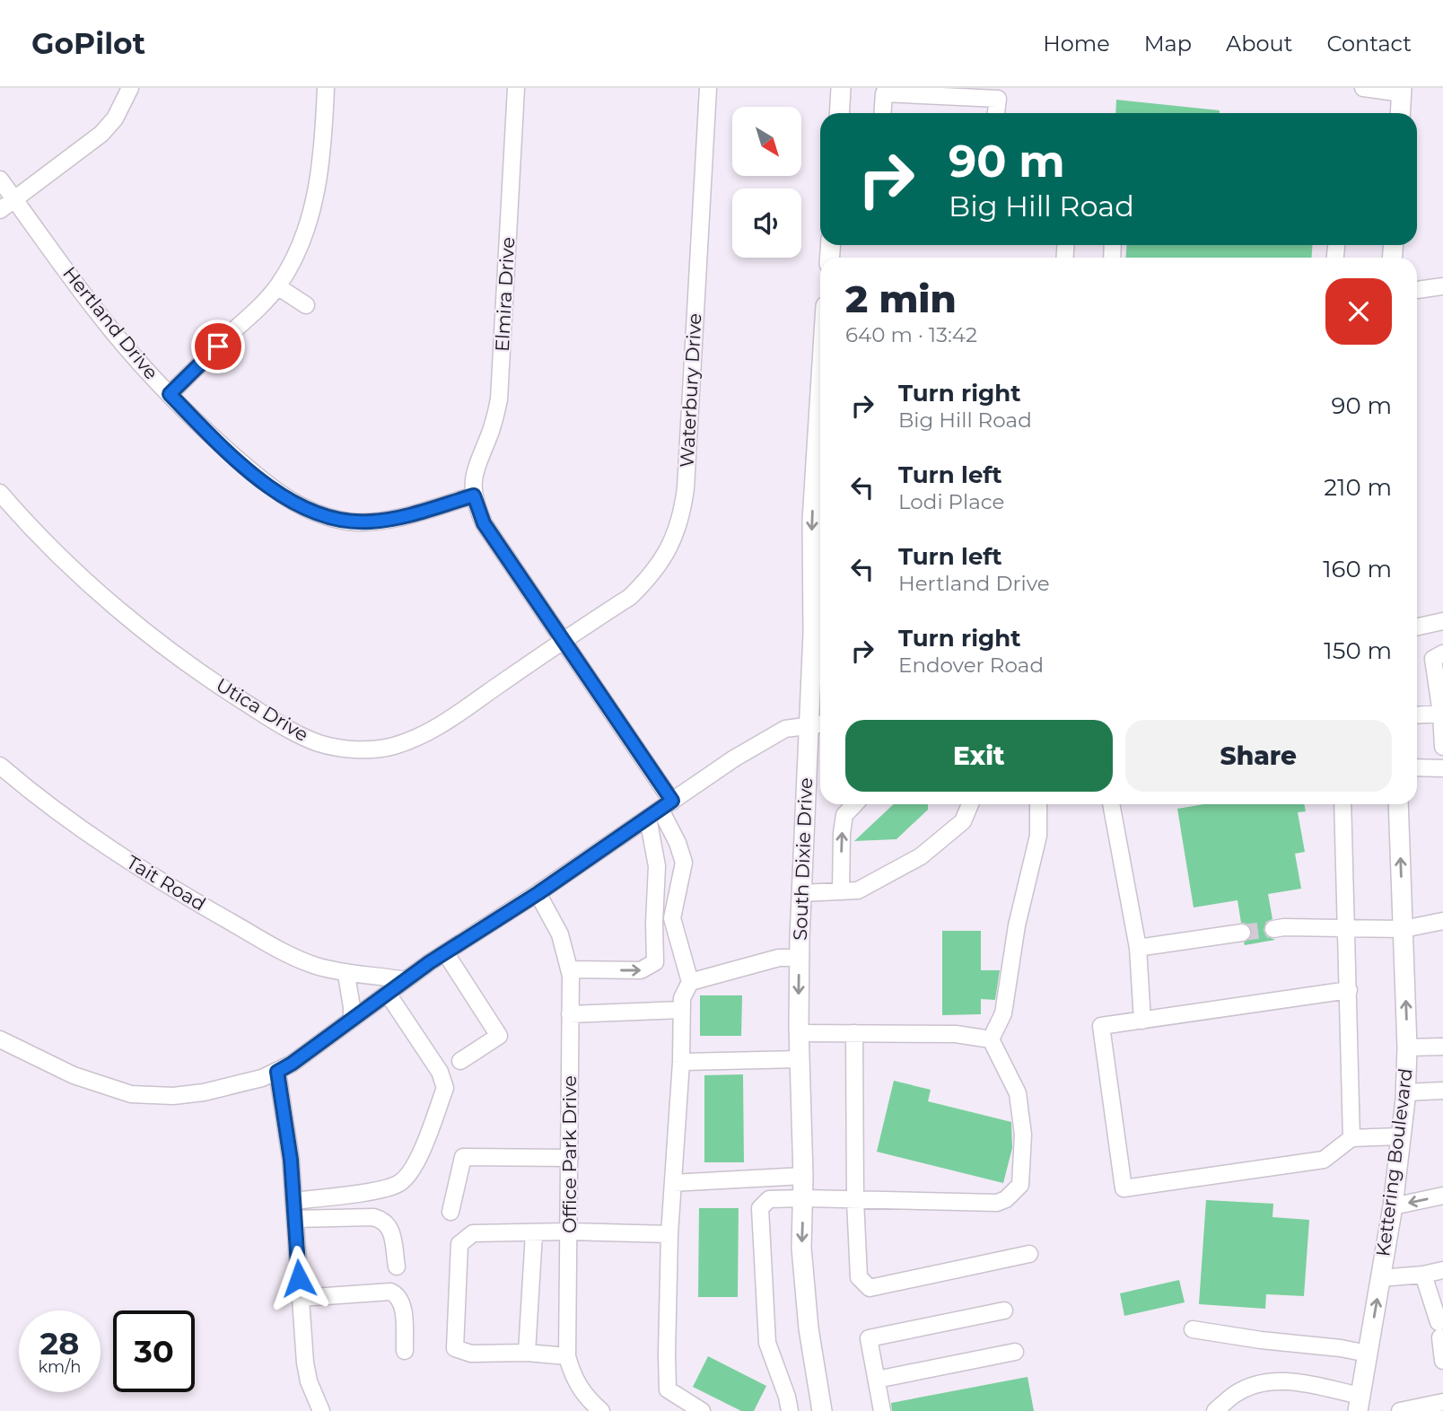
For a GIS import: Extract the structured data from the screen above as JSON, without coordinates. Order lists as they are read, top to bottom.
{
  "streets": {
    "main road": ["South Dixie Drive", "Kettering Boulevard"],
    "street": [
      "Elmira Drive",
      "Hertland Drive",
      "Waterbury Drive",
      "Utica Drive",
      "Tait Road",
      "Office Park Drive"
    ]
  },
  "crossings": [
    ["Elmira Drive", "Hertland Drive"],
    ["Waterbury Drive", "Utica Drive"]
  ],
  "one_way": ["South Dixie Drive", "Kettering Boulevard"],
  "north": "bottom right",
  "page": {
    "header": "GoPilot",
    "nav": [
      "Home",
      "Map",
      "About",
      "Contact"
    ],
    "turn": ["90 m", "Big Hill Road"],
    "heading": ["2 min", "640 m · 13:42"],
    "list": [
      {
        "name": "Turn right",
        "note": "Big Hill Road",
        "value": "90 m"
      },
      {
        "name": "Turn left",
        "note": "Lodi Place",
        "value": "210 m"
      },
      {
        "name": "Turn left",
        "note": "Hertland Drive",
        "value": "160 m"
      },
      {
        "name": "Turn right",
        "note": "Endover Road",
        "value": "150 m"
      }
    ],
    "buttons": ["Exit", "Share"],
    "speed": "28 km/h",
    "limit": "30"
  }
}
